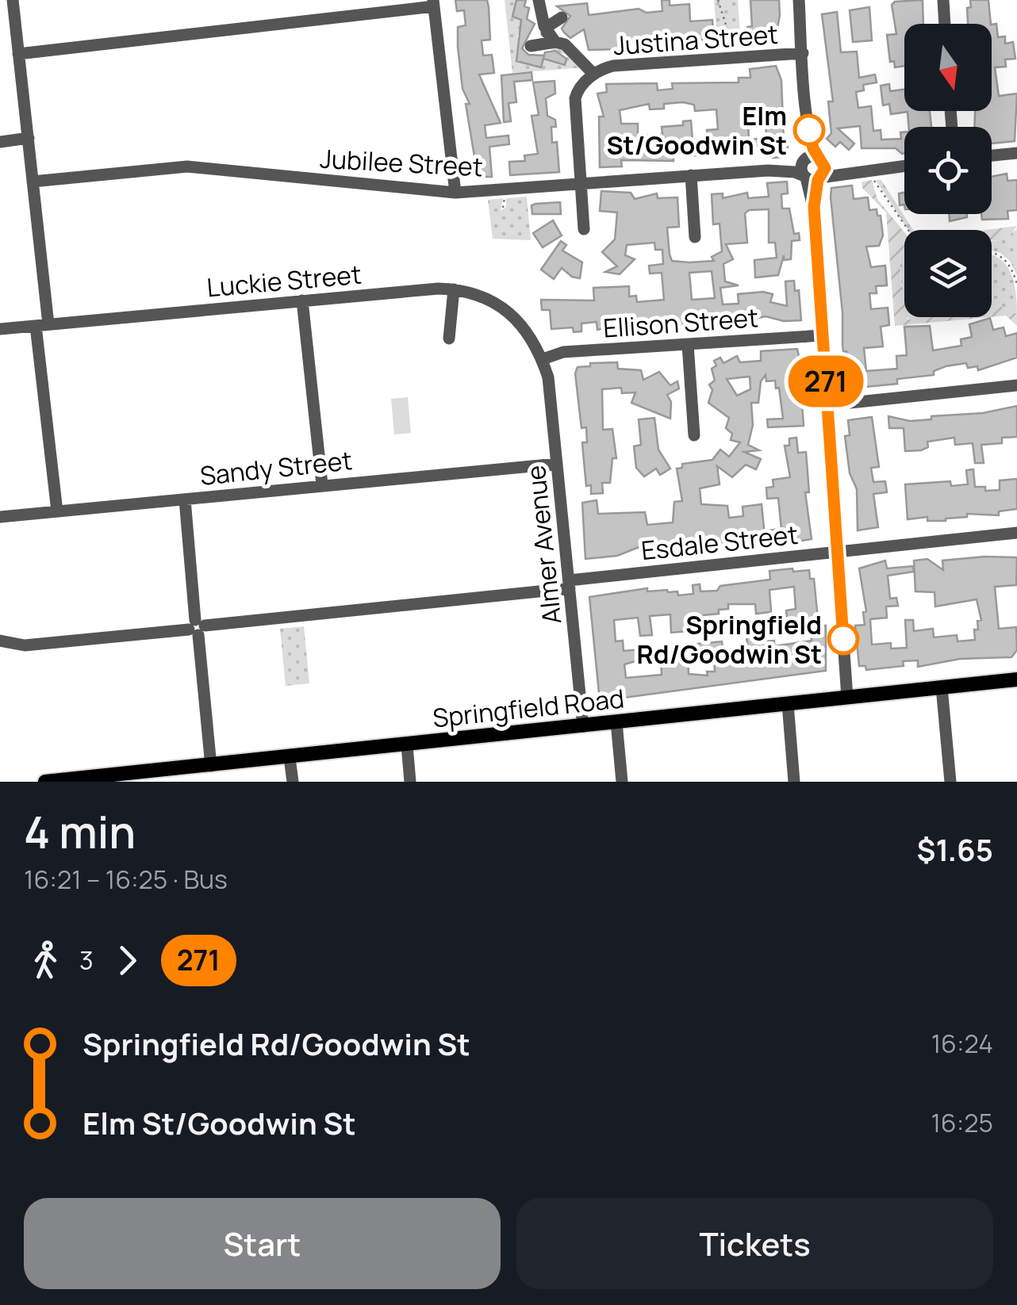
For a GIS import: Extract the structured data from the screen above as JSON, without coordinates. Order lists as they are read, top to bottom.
{
  "streets": {
    "main road": ["Springfield Road"],
    "street": [
      "Justina Street",
      "Jubilee Street",
      "Luckie Street",
      "Ellison Street",
      "Sandy Street",
      "Esdale Street",
      "Almer Avenue"
    ]
  },
  "crossings": [
    ["Luckie Street", "Ellison Street"],
    ["Luckie Street", "Almer Avenue"],
    ["Ellison Street", "Almer Avenue"],
    ["Sandy Street", "Almer Avenue"],
    ["Esdale Street", "Almer Avenue"],
    ["Almer Avenue", "Springfield Road"]
  ],
  "places": ["Elm St/Goodwin St", "Springfield Rd/Goodwin St"],
  "lines": ["bus line 271"],
  "north": "bottom",
  "page": {
    "on_map": "271",
    "heading": ["4 min", "16:21 – 16:25 · Bus", "$1.65"],
    "legs": ["3", "271"],
    "list": [
      {
        "name": "Springfield Rd/Goodwin St",
        "value": "16:24"
      },
      {
        "name": "Elm St/Goodwin St",
        "value": "16:25"
      }
    ],
    "buttons": ["Start", "Tickets"]
  }
}
